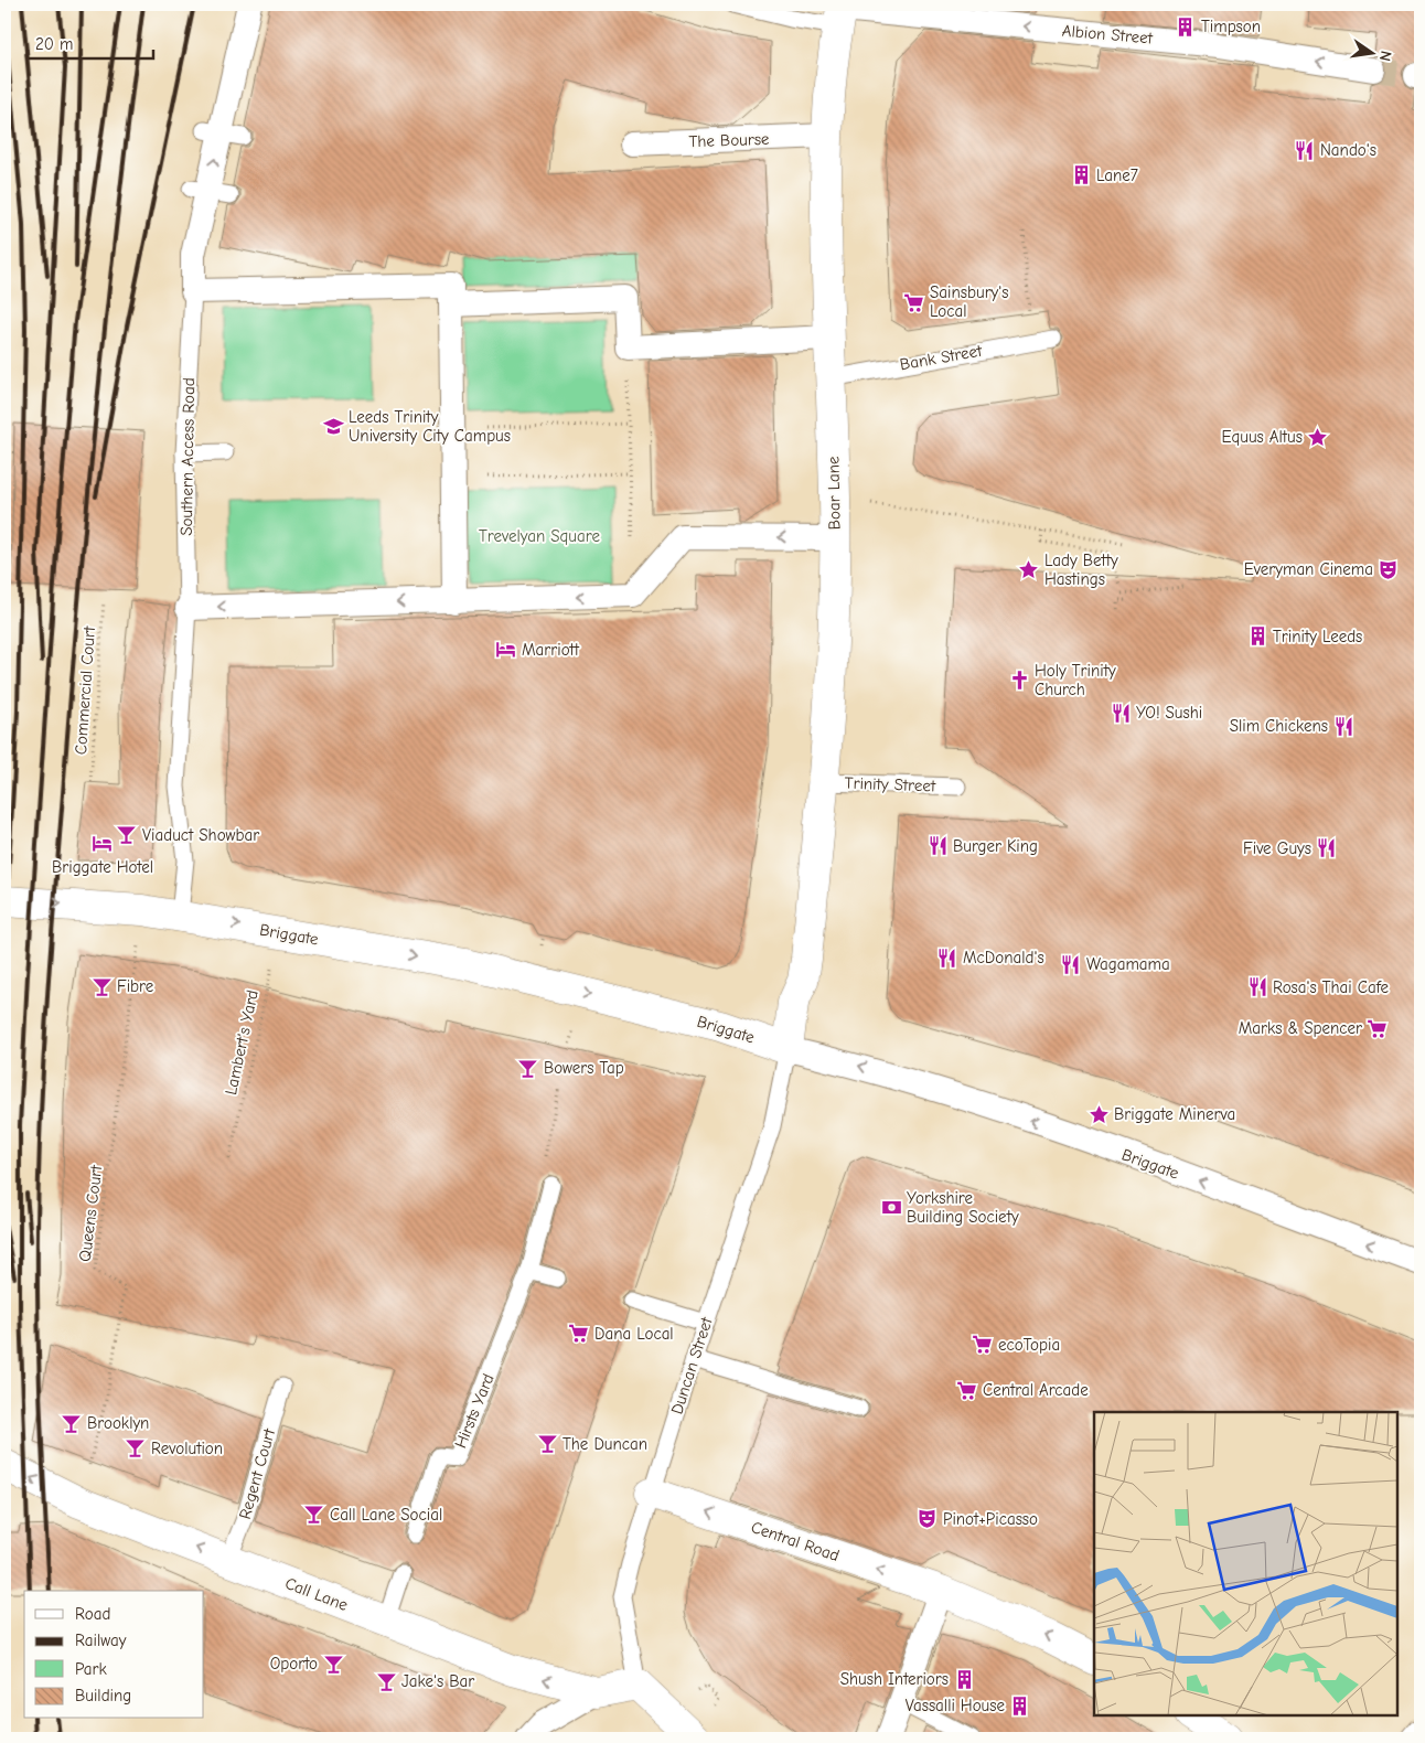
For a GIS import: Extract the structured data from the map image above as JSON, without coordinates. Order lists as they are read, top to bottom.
{
  "streets": {
    "street": [
      "Albion Street",
      "The Bourse",
      "Southern Access Road",
      "Boar Lane",
      "Briggate",
      "Central Road",
      "Call Lane"
    ],
    "lane": [
      "Bank Street",
      "Trinity Street",
      "Duncan Street",
      "Hirsts Yard",
      "Regent Court"
    ],
    "path": ["Commercial Court", "Lambert's Yard", "Queens Court"]
  },
  "crossings": [
    ["Albion Street", "Boar Lane"],
    ["The Bourse", "Boar Lane"],
    ["Bank Street", "Boar Lane"],
    ["Southern Access Road", "Briggate"],
    ["Boar Lane", "Trinity Street"],
    ["Boar Lane", "Briggate"],
    ["Boar Lane", "Duncan Street"],
    ["Briggate", "Lambert's Yard"],
    ["Briggate", "Queens Court"],
    ["Briggate", "Duncan Street"],
    ["Queens Court", "Call Lane"],
    ["Duncan Street", "Central Road"],
    ["Duncan Street", "Call Lane"],
    ["Regent Court", "Call Lane"]
  ],
  "one_way": ["Albion Street", "Central Road", "Call Lane"],
  "parks": ["Trevelyan Square"],
  "places": {
    "building": [
      "Timpson",
      "Lane7",
      "Trinity Leeds",
      "Shush Interiors",
      "Vassalli House"
    ],
    "restaurant": [
      "Nando's",
      "YO! Sushi",
      "Slim Chickens",
      "Burger King",
      "Five Guys",
      "McDonald's",
      "Wagamama",
      "Rosa's Thai Cafe"
    ],
    "supermarket": [
      "Sainsbury's Local",
      "Marks & Spencer",
      "Dana Local",
      "ecoTopia",
      "Central Arcade"
    ],
    "school or university": ["Leeds Trinity University City Campus"],
    "place": ["Equus Altus", "Lady Betty Hastings", "Briggate Minerva"],
    "theatre": ["Everyman Cinema", "Pinot+Picasso"],
    "hotel": ["Marriott", "Briggate Hotel"],
    "church": ["Holy Trinity Church"],
    "bar": [
      "Viaduct Showbar",
      "Fibre",
      "Bowers Tap",
      "Brooklyn",
      "The Duncan",
      "Revolution",
      "Call Lane Social",
      "Oporto",
      "Jake's Bar"
    ],
    "bank": ["Yorkshire Building Society"]
  },
  "legend": [
    "Road",
    "Railway",
    "Park",
    "Building"
  ],
  "scale_bar": "20 m",
  "north": "right"
}
